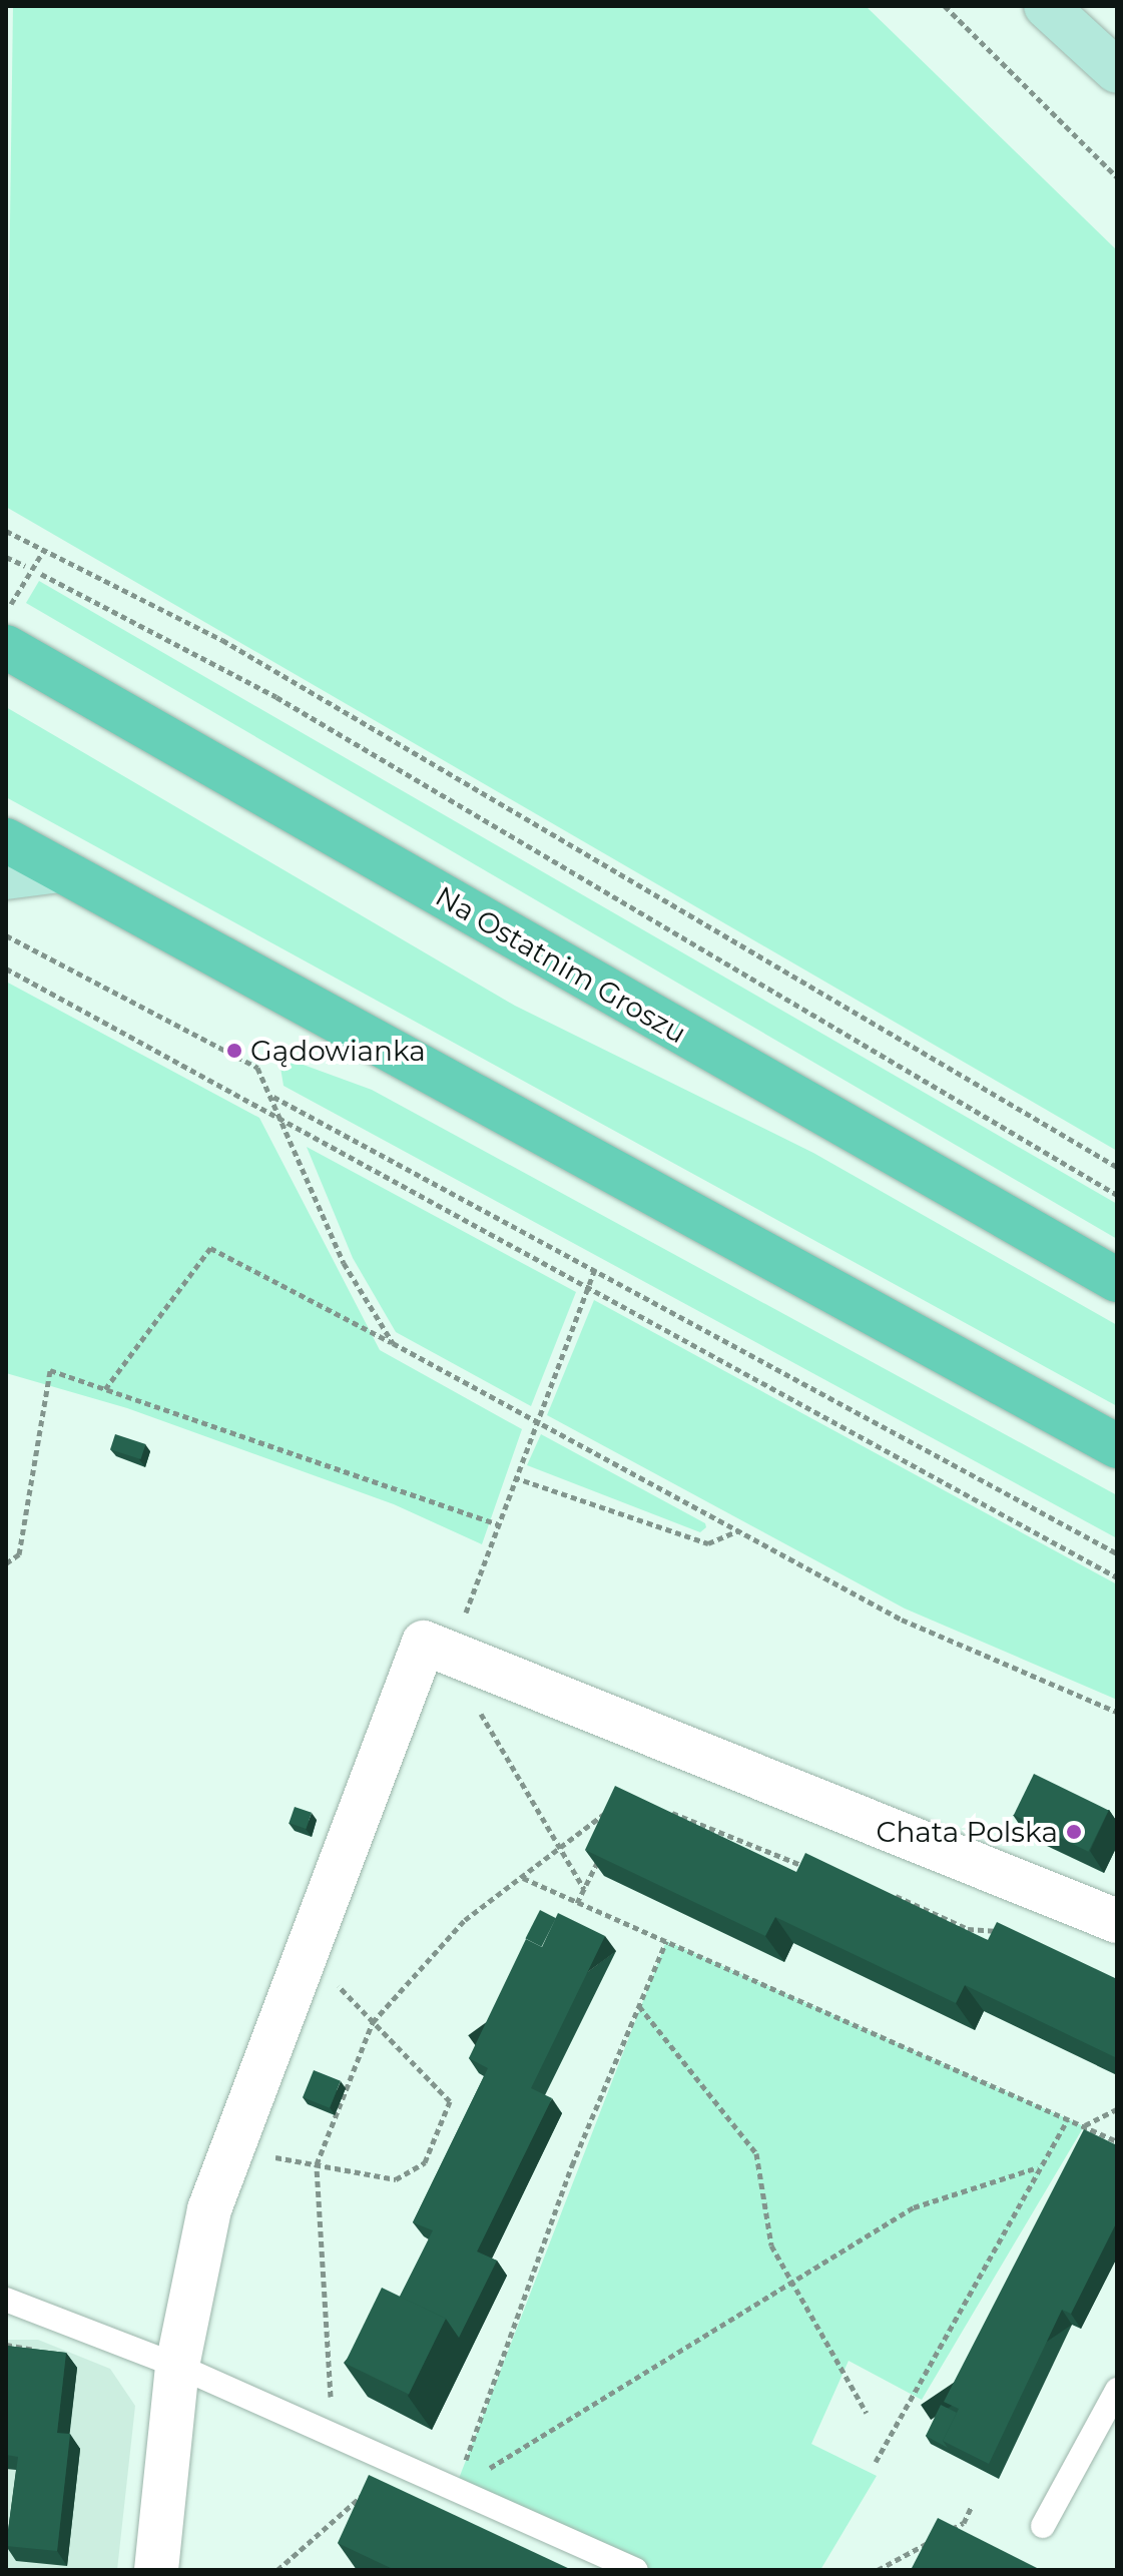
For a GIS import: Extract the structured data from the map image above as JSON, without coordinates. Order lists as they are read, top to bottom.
{
  "streets": {
    "main road": ["Na Ostatnim Groszu"]
  },
  "places": ["Gądowianka", "Chata Polska"]
}
